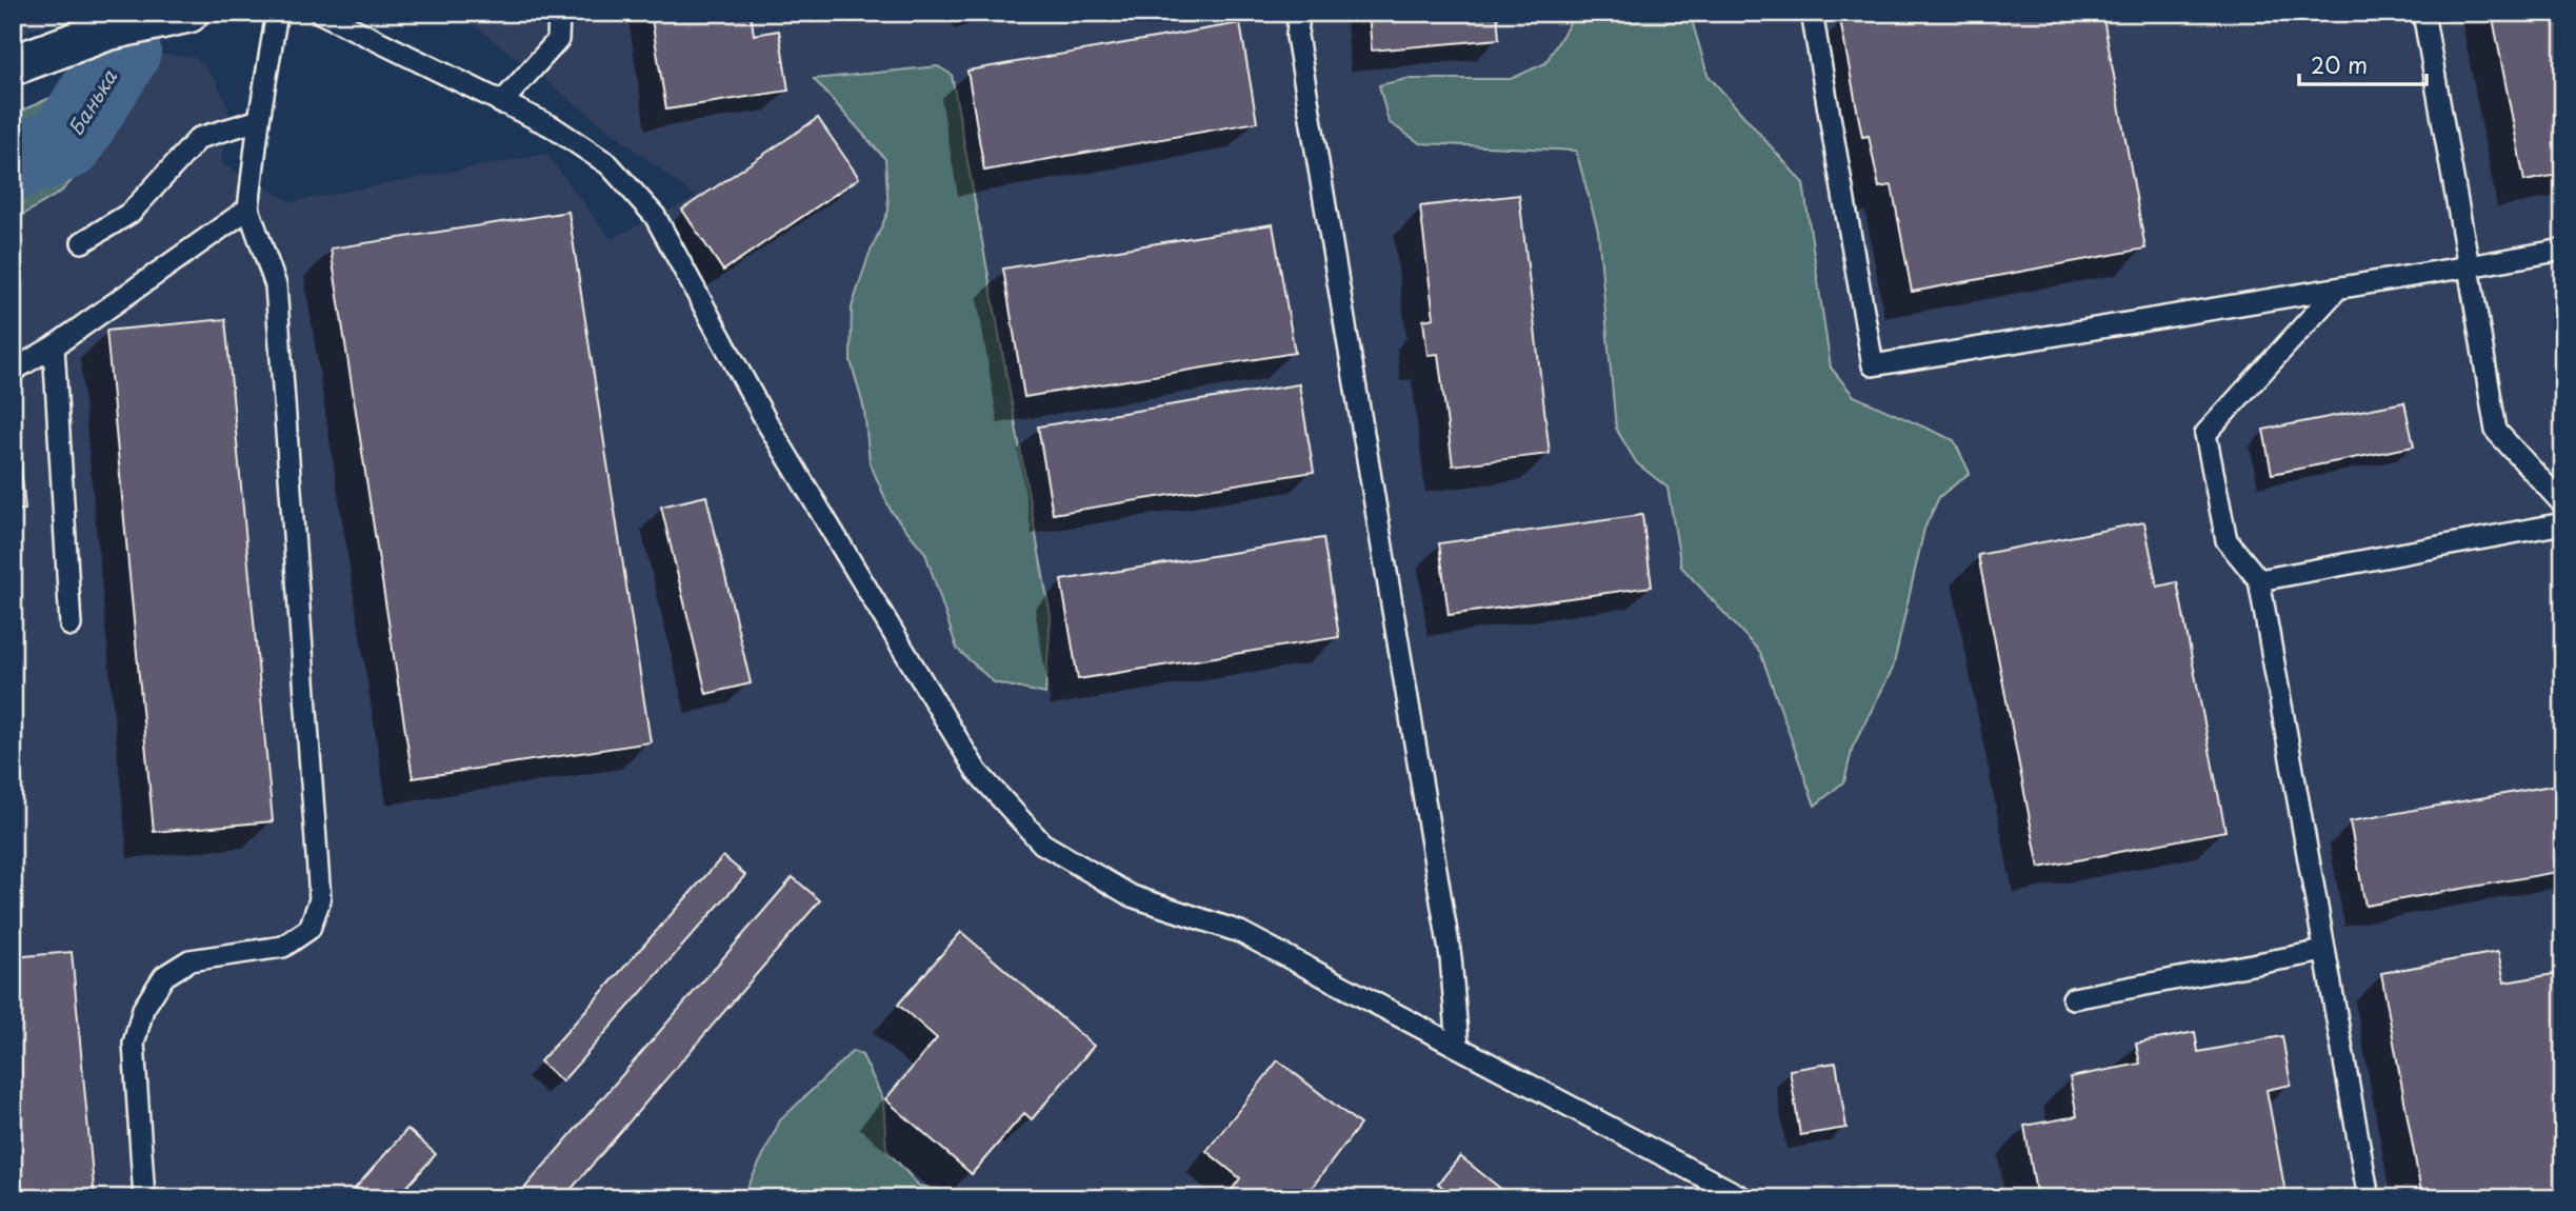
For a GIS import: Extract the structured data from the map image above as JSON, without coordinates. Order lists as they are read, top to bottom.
{
  "water": ["Банька"],
  "scale_bar": "20 m"
}
